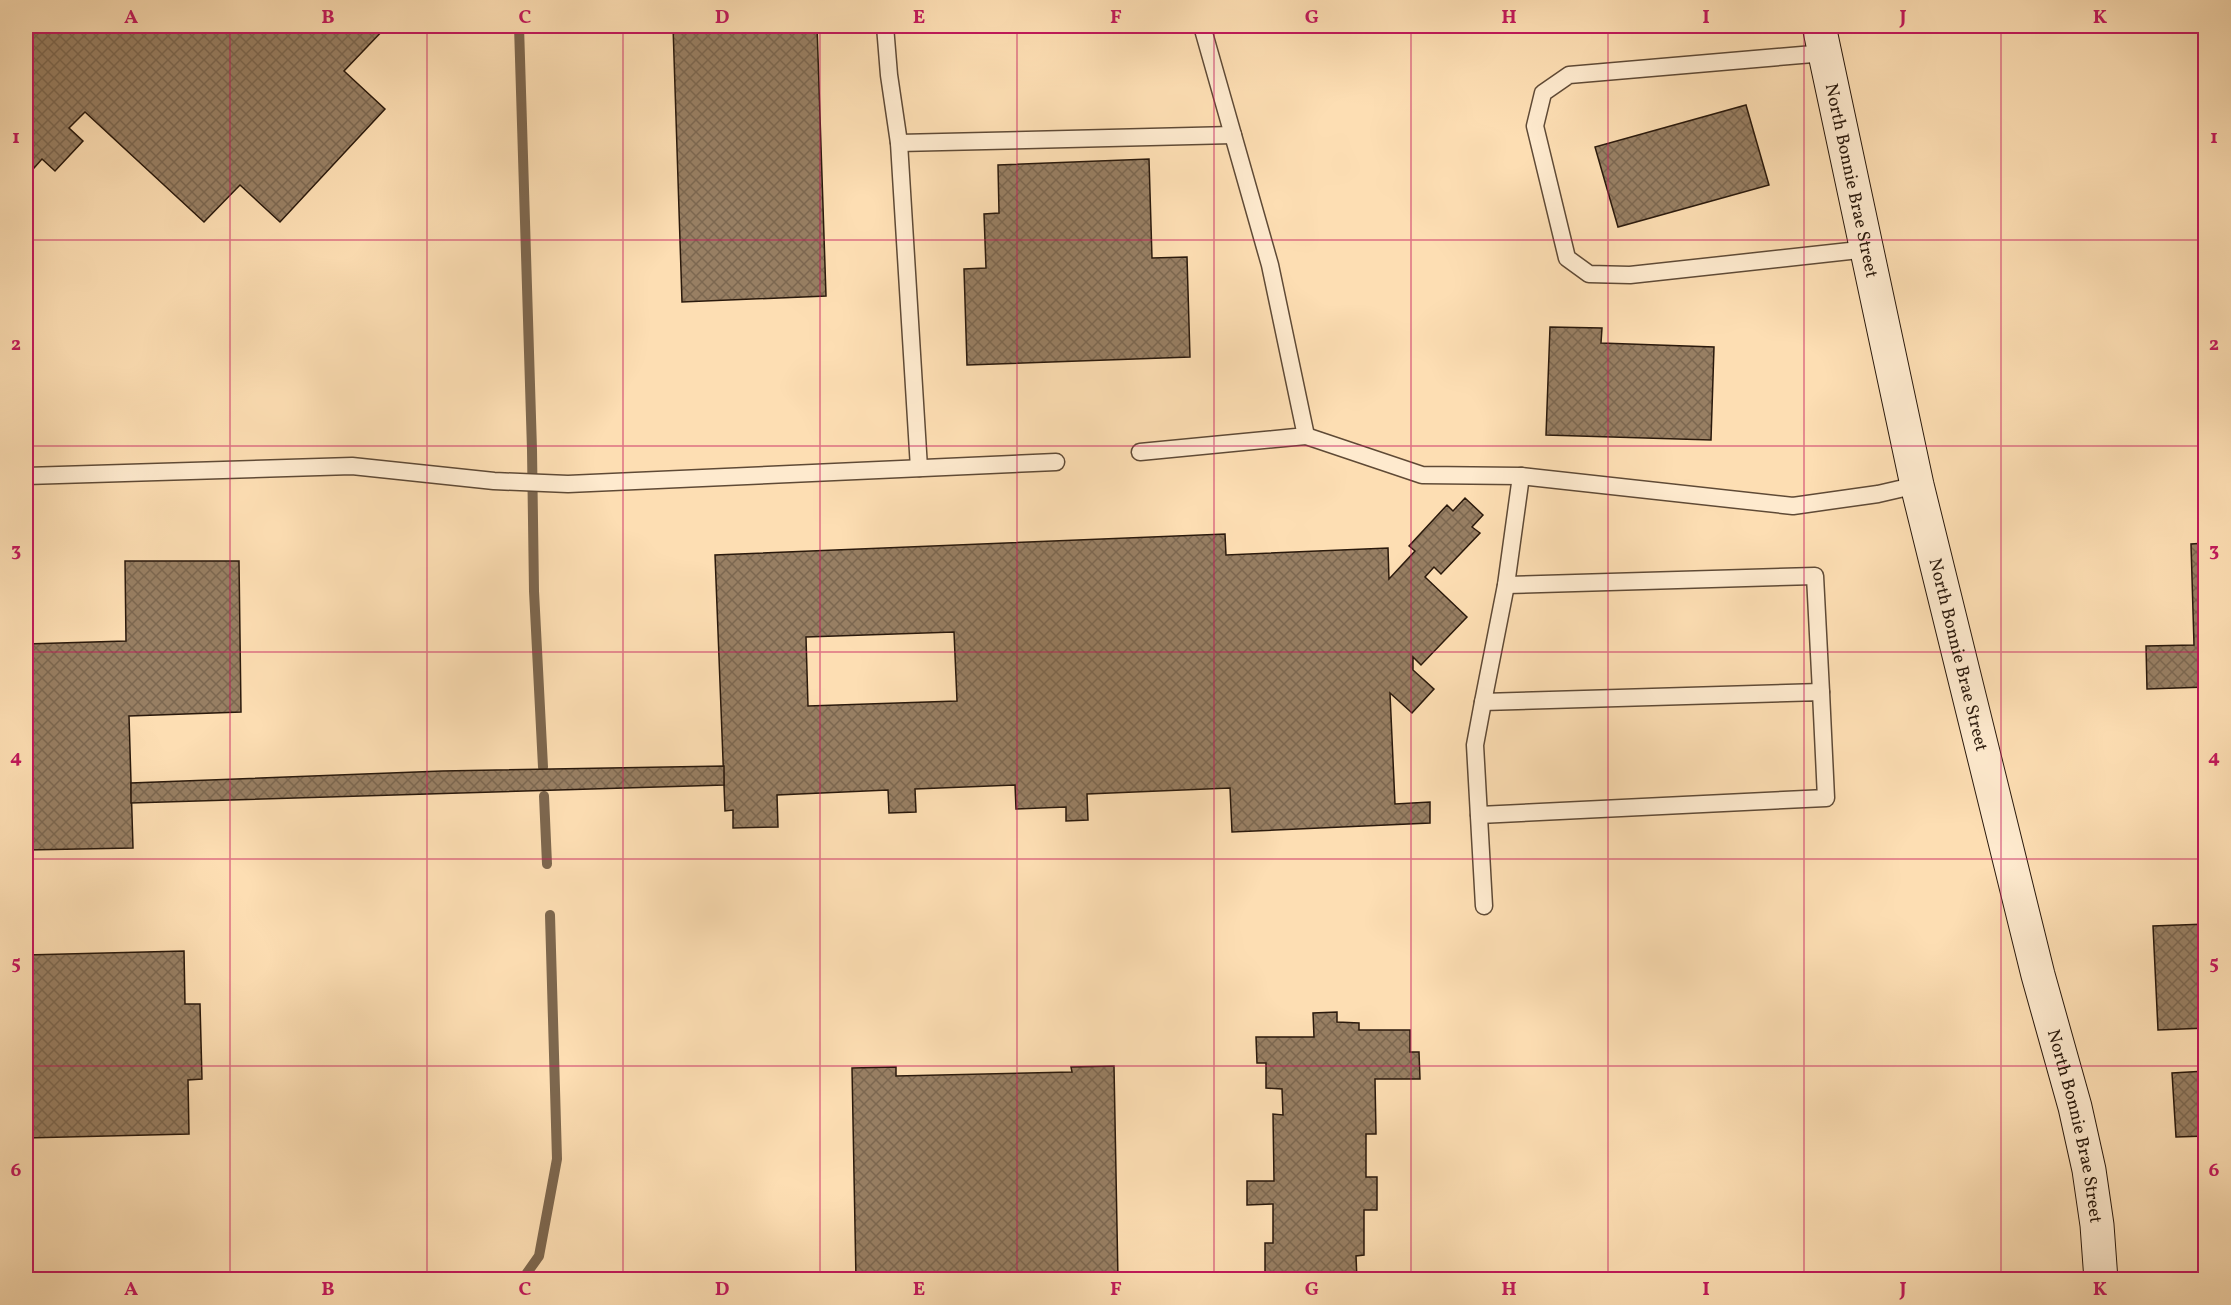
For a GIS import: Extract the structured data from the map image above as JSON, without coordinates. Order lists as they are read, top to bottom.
{
  "streets": {
    "main road": ["North Bonnie Brae Street"]
  },
  "grid": {
    "columns": [
      "A",
      "B",
      "C",
      "D",
      "E",
      "F",
      "G",
      "H",
      "I",
      "J",
      "K"
    ],
    "rows": [
      "1",
      "2",
      "3",
      "4",
      "5",
      "6"
    ]
  }
}
